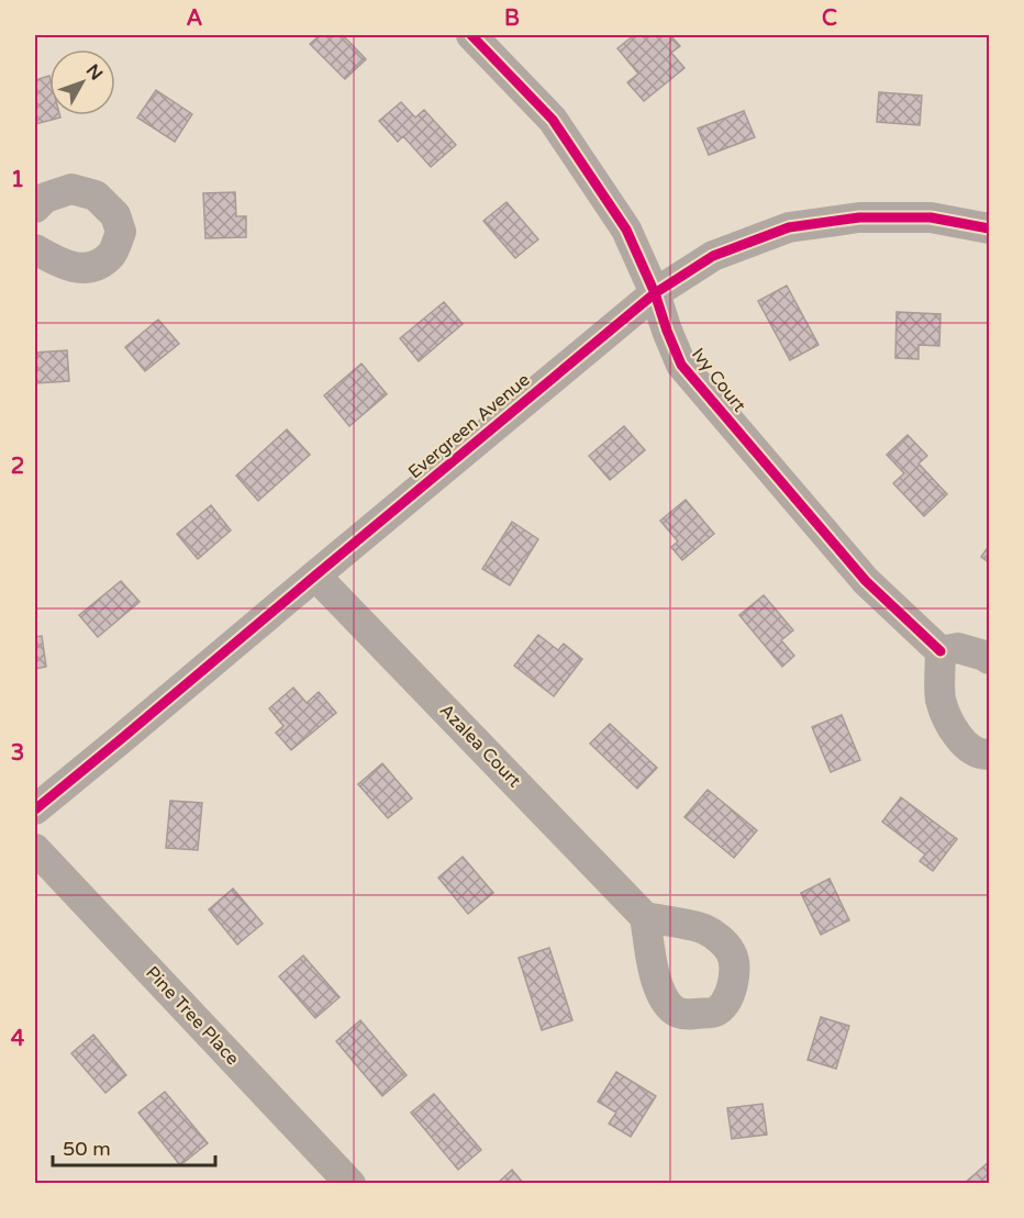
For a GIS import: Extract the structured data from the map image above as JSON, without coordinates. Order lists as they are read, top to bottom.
{
  "streets": {
    "street": [
      "Ivy Court",
      "Evergreen Avenue",
      "Azalea Court",
      "Pine Tree Place"
    ]
  },
  "crossings": [
    ["Ivy Court", "Evergreen Avenue"],
    ["Evergreen Avenue", "Azalea Court"]
  ],
  "scale_bar": "50 m",
  "north": "top right",
  "grid": {
    "columns": ["A", "B", "C"],
    "rows": [
      "1",
      "2",
      "3",
      "4"
    ]
  }
}
